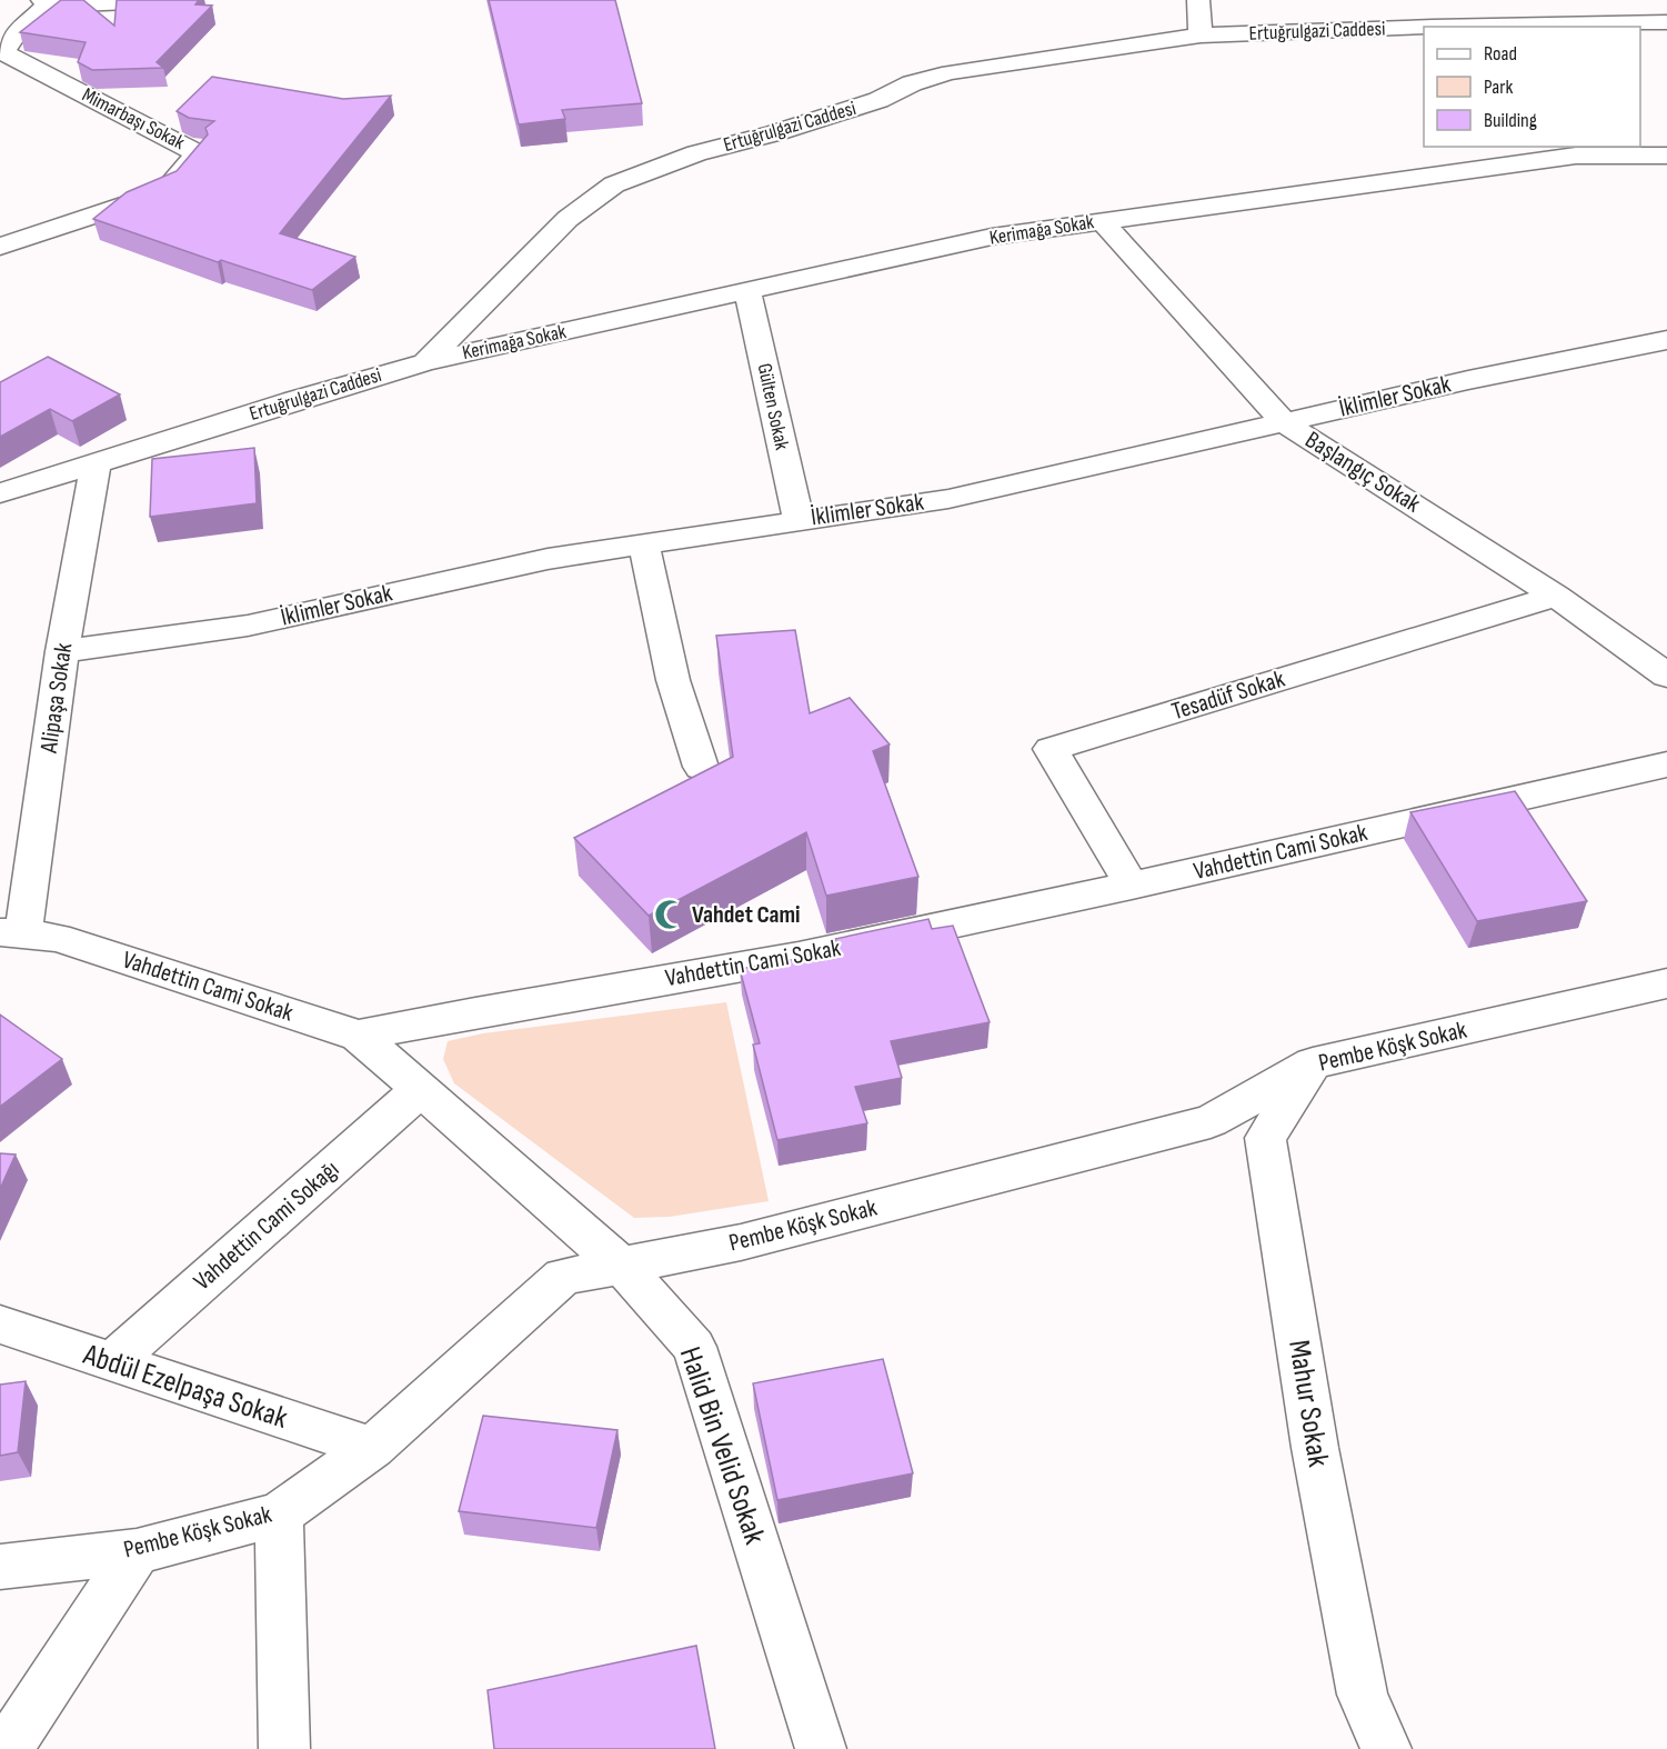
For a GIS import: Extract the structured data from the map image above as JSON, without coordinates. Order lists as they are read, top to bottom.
{
  "streets": {
    "street": [
      "Ertuğrulgazi Caddesi",
      "Mimarbaşı Sokak",
      "Kerimağa Sokak",
      "İklimler Sokak",
      "Gülten Sokak",
      "Başlangıç Sokak",
      "Tesadüf Sokak",
      "Alipaşa Sokak",
      "Vahdettin Cami Sokak",
      "Pembe Köşk Sokak",
      "Vahdettin Cami Sokağı",
      "Abdül Ezelpaşa Sokak",
      "Mahur Sokak",
      "Halid Bin Velid Sokak"
    ]
  },
  "crossings": [
    ["Ertuğrulgazi Caddesi", "Kerimağa Sokak"],
    ["Ertuğrulgazi Caddesi", "Alipaşa Sokak"],
    ["Kerimağa Sokak", "Gülten Sokak"],
    ["Kerimağa Sokak", "Başlangıç Sokak"],
    ["İklimler Sokak", "Gülten Sokak"],
    ["İklimler Sokak", "Başlangıç Sokak"],
    ["İklimler Sokak", "Alipaşa Sokak"],
    ["Başlangıç Sokak", "Tesadüf Sokak"],
    ["Tesadüf Sokak", "Vahdettin Cami Sokak"],
    ["Alipaşa Sokak", "Vahdettin Cami Sokak"],
    ["Vahdettin Cami Sokak", "Halid Bin Velid Sokak"],
    ["Pembe Köşk Sokak", "Abdül Ezelpaşa Sokak"],
    ["Pembe Köşk Sokak", "Mahur Sokak"],
    ["Pembe Köşk Sokak", "Halid Bin Velid Sokak"],
    ["Vahdettin Cami Sokağı", "Abdül Ezelpaşa Sokak"],
    ["Vahdettin Cami Sokağı", "Halid Bin Velid Sokak"]
  ],
  "places": {
    "mosque": ["Vahdet Cami"]
  },
  "legend": ["Road", "Park", "Building"]
}
